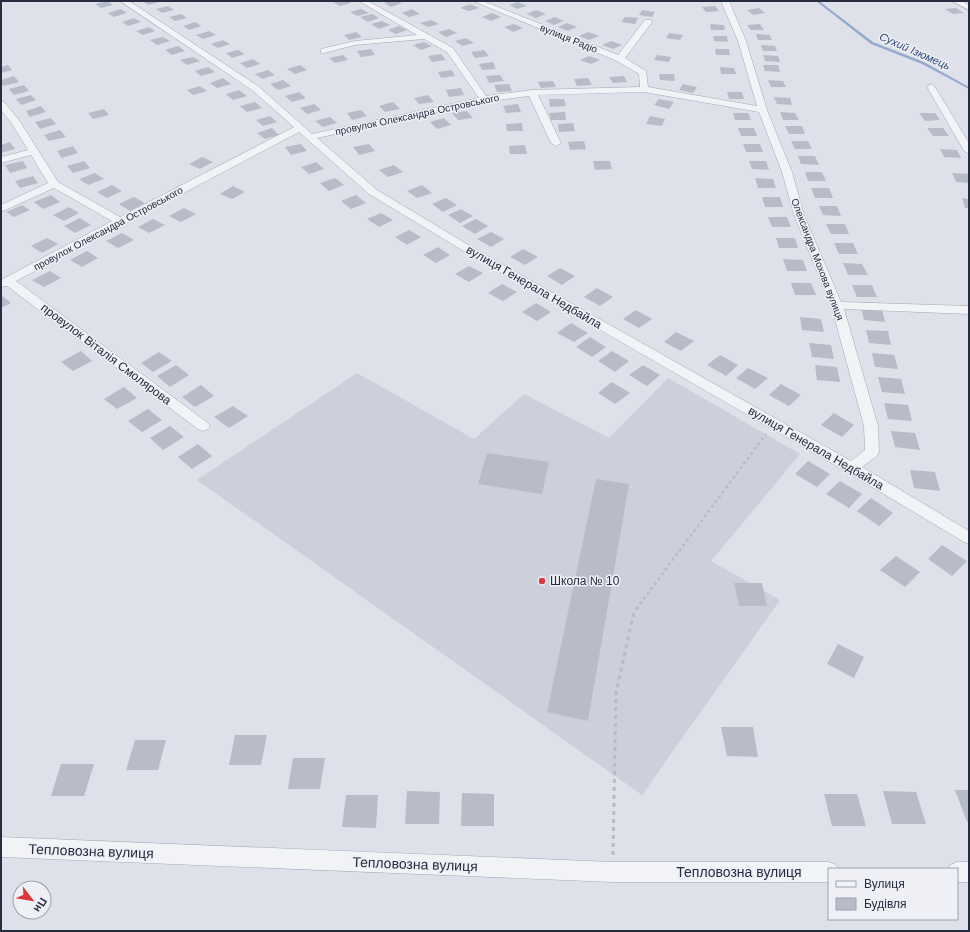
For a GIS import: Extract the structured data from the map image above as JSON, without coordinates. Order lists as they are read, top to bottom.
{
  "streets": {
    "street": [
      "вулиця Радіо",
      "провулок Олександра Островського",
      "Олександра Мохова вулиця",
      "вулиця Генерала Недбайла",
      "провулок Віталія Смолярова",
      "Тепловозна вулиця"
    ]
  },
  "crossings": [
    ["вулиця Радіо", "провулок Олександра Островського"],
    ["провулок Олександра Островського", "Олександра Мохова вулиця"],
    ["провулок Олександра Островського", "вулиця Генерала Недбайла"],
    ["провулок Олександра Островського", "провулок Віталія Смолярова"],
    ["Олександра Мохова вулиця", "вулиця Генерала Недбайла"]
  ],
  "water": ["Сухий Ізюмець"],
  "places": ["Школа № 10"],
  "legend": ["Вулиця", "Будівля"],
  "north": "bottom right"
}
